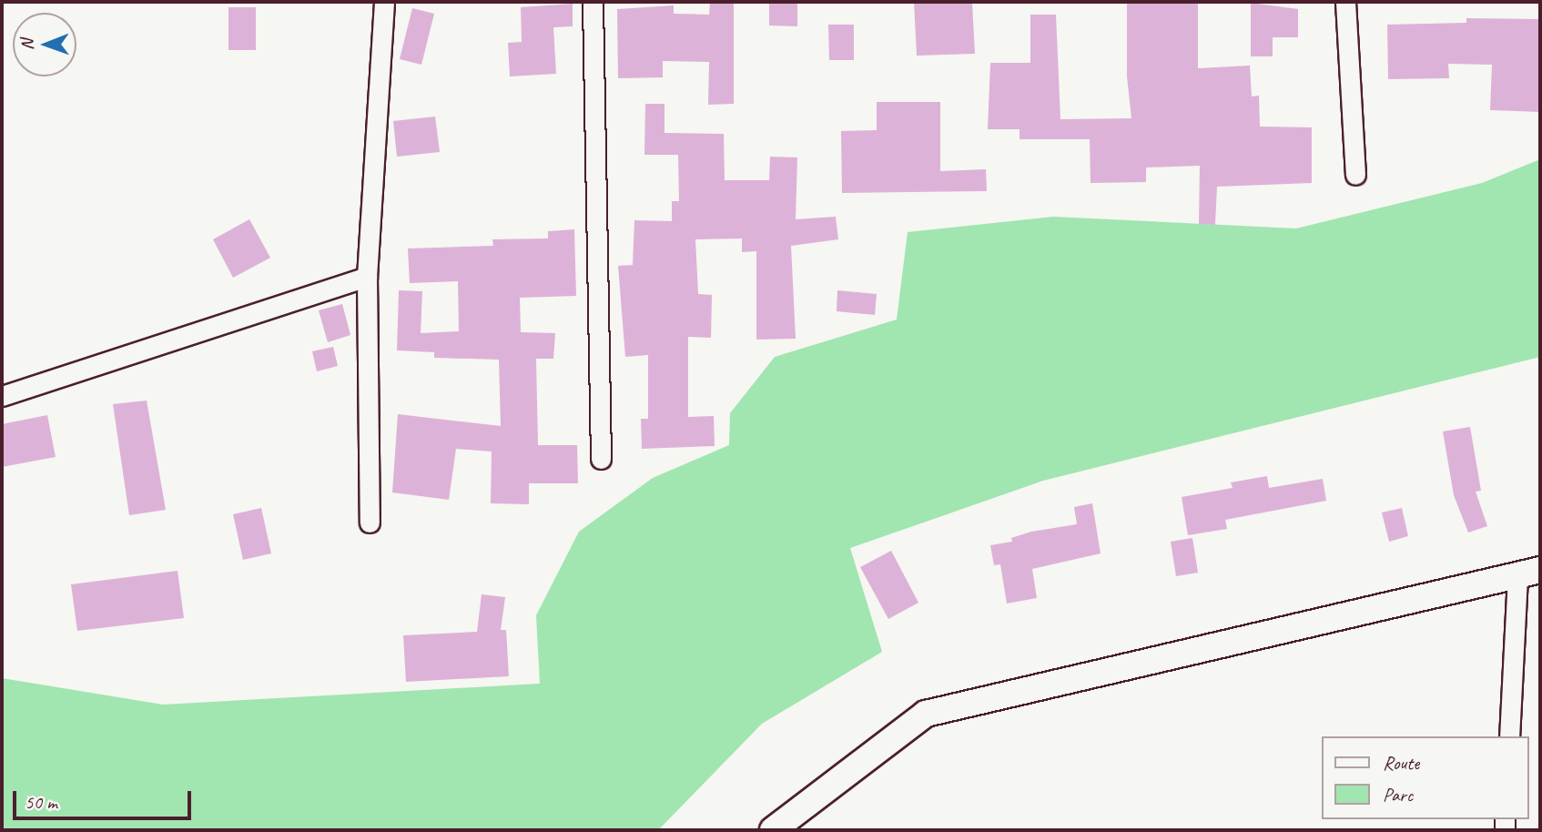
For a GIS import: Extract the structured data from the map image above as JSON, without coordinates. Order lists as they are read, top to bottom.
{
  "legend": ["Route", "Parc"],
  "scale_bar": "50 m",
  "north": "left"
}
